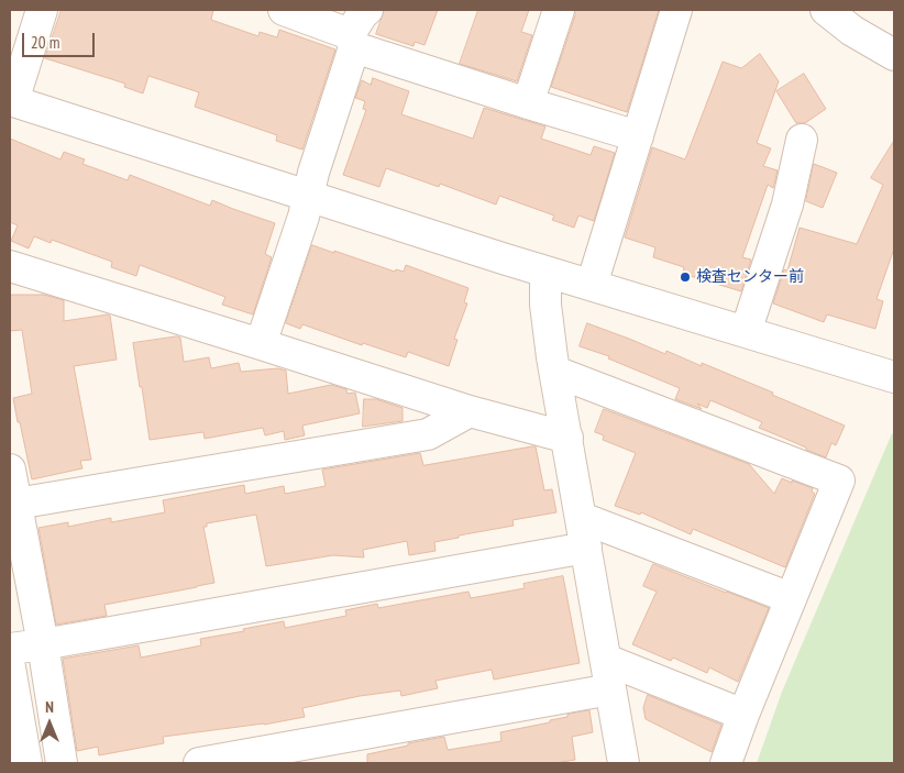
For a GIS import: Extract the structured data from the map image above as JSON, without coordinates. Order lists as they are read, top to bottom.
{
  "places": ["検査センター前"],
  "scale_bar": "20 m",
  "north": "top"
}
